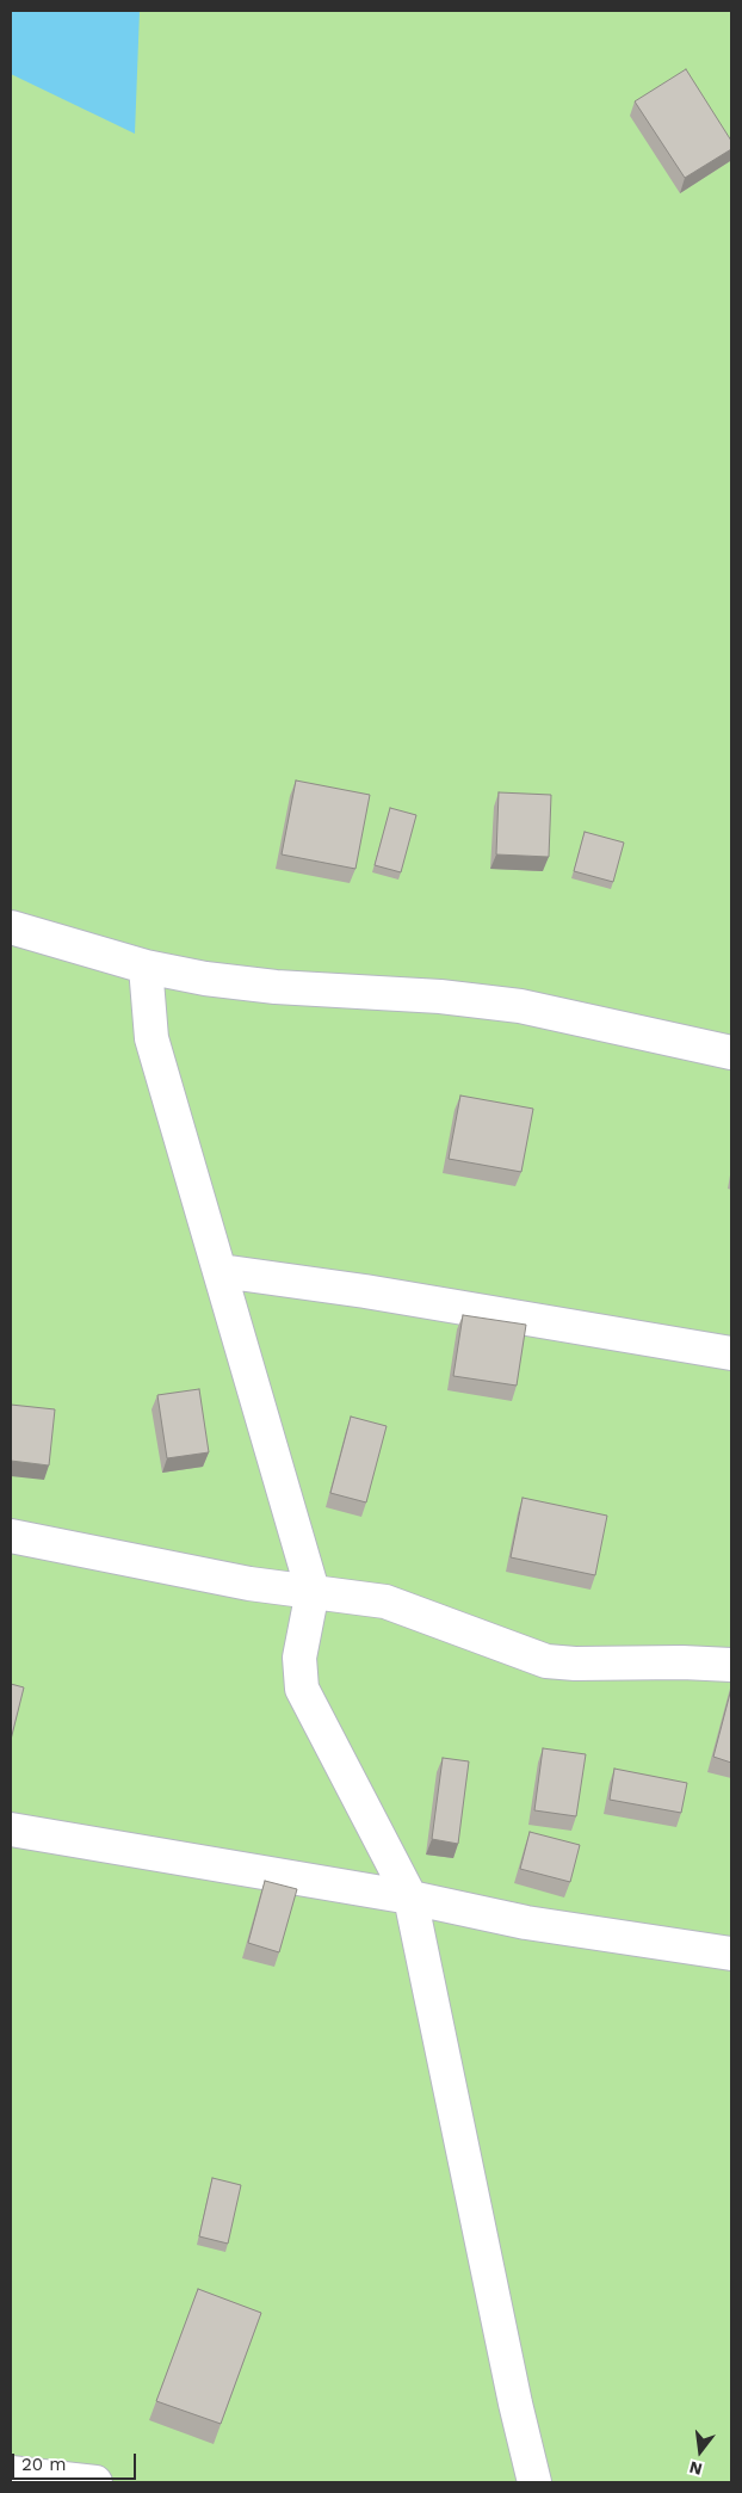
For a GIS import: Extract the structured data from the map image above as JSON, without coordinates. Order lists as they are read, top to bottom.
{
  "scale_bar": "20 m",
  "north": "bottom"
}
